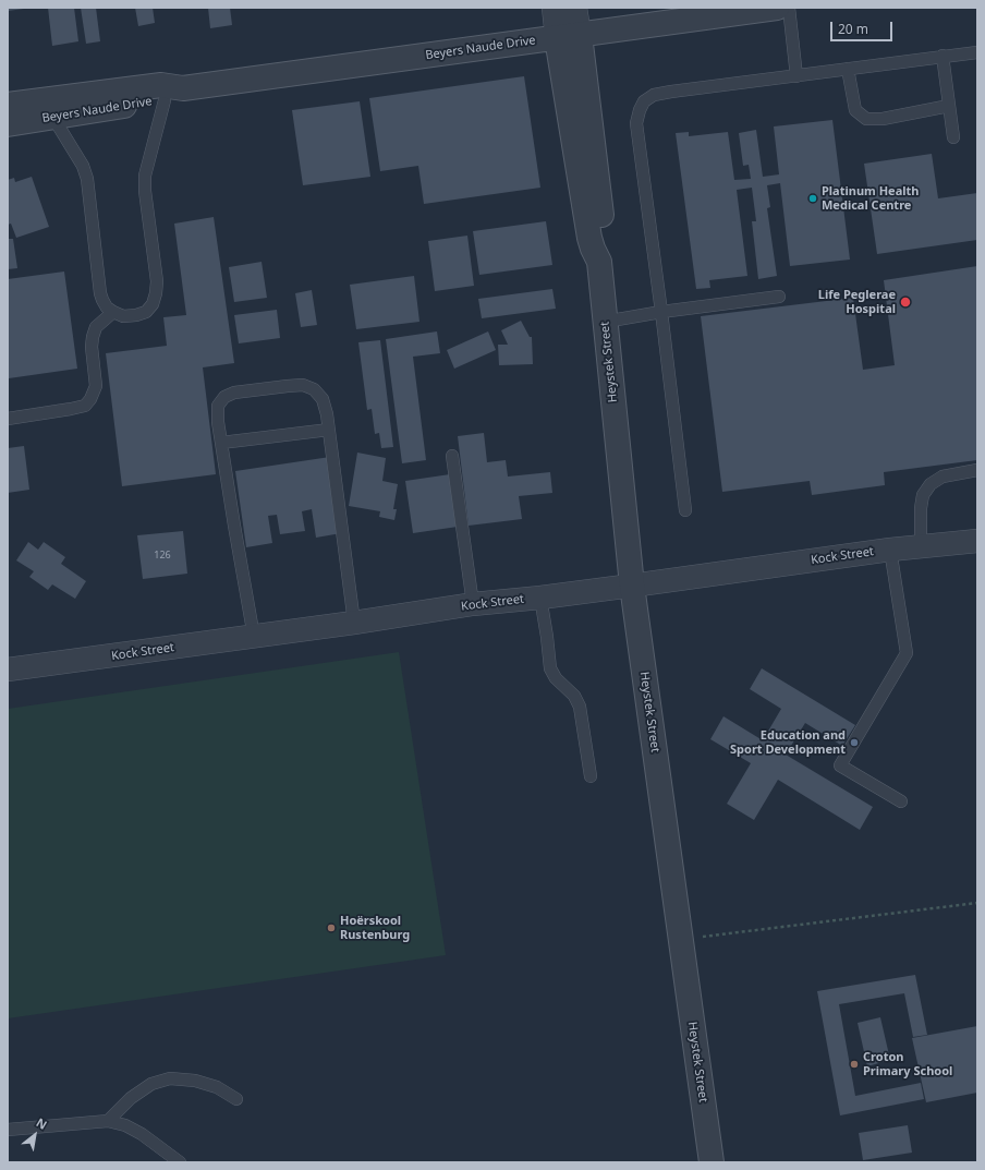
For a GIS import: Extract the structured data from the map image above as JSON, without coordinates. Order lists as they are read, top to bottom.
{
  "streets": {
    "street": ["Beyers Naude Drive", "Heystek Street", "Kock Street"]
  },
  "crossings": [
    ["Beyers Naude Drive", "Heystek Street"],
    ["Heystek Street", "Kock Street"]
  ],
  "places": [
    "Platinum Health Medical Centre",
    "Life Peglerae Hospital",
    "Education and Sport Development",
    "Hoërskool Rustenburg",
    "Croton Primary School"
  ],
  "house_numbers": ["126"],
  "scale_bar": "20 m",
  "north": "top right"
}
